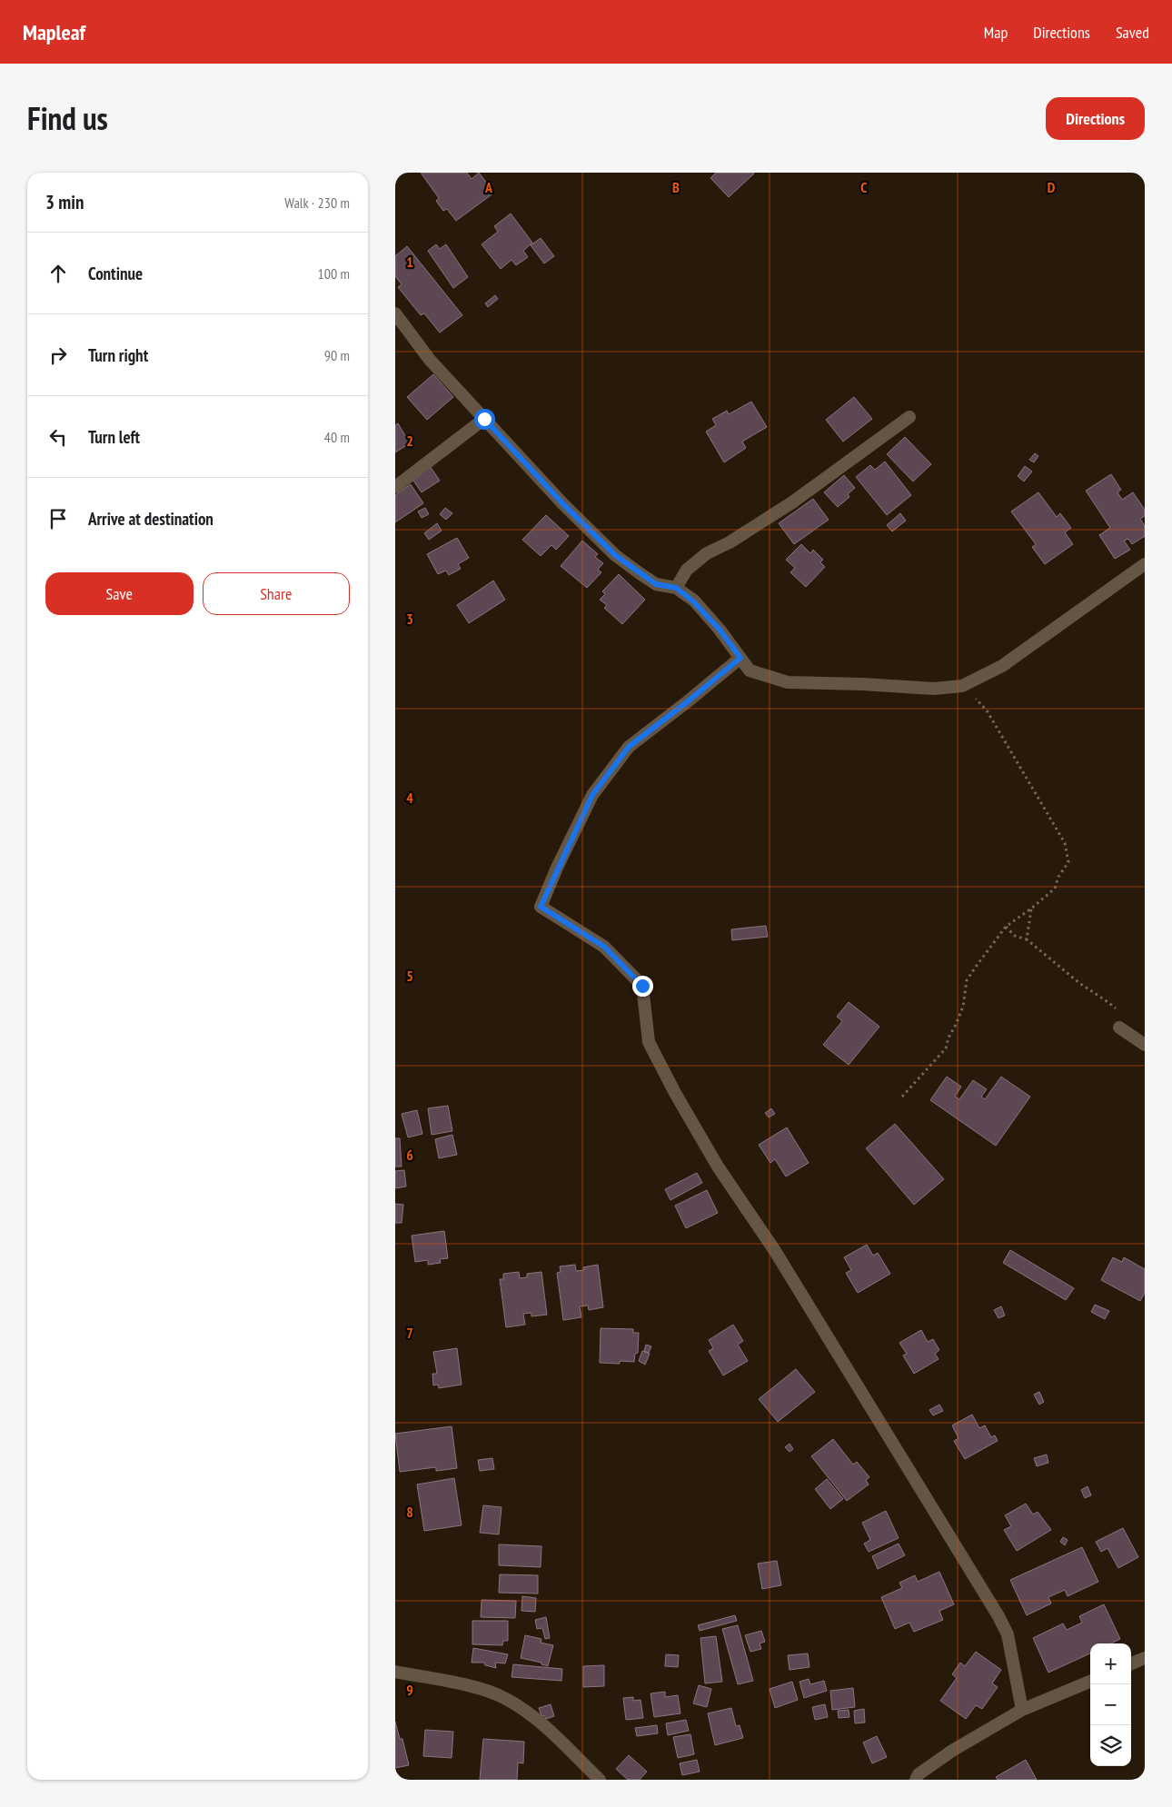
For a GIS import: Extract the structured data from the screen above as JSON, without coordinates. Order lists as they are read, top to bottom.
{
  "page": {
    "header": "Mapleaf",
    "nav": ["Map", "Directions", "Saved"],
    "title": "Find us",
    "buttons": [
      "Directions",
      ["Save", "Share"]
    ],
    "heading": ["3 min", "Walk · 230 m"],
    "list": [
      ["Continue", "100 m"],
      ["Turn right", "90 m"],
      ["Turn left", "40 m"],
      "Arrive at destination"
    ],
    "map_buttons": ["+", "−"]
  },
  "grid": {
    "columns": [
      "A",
      "B",
      "C",
      "D"
    ],
    "rows": [
      "1",
      "2",
      "3",
      "4",
      "5",
      "6",
      "7",
      "8",
      "9"
    ]
  }
}
